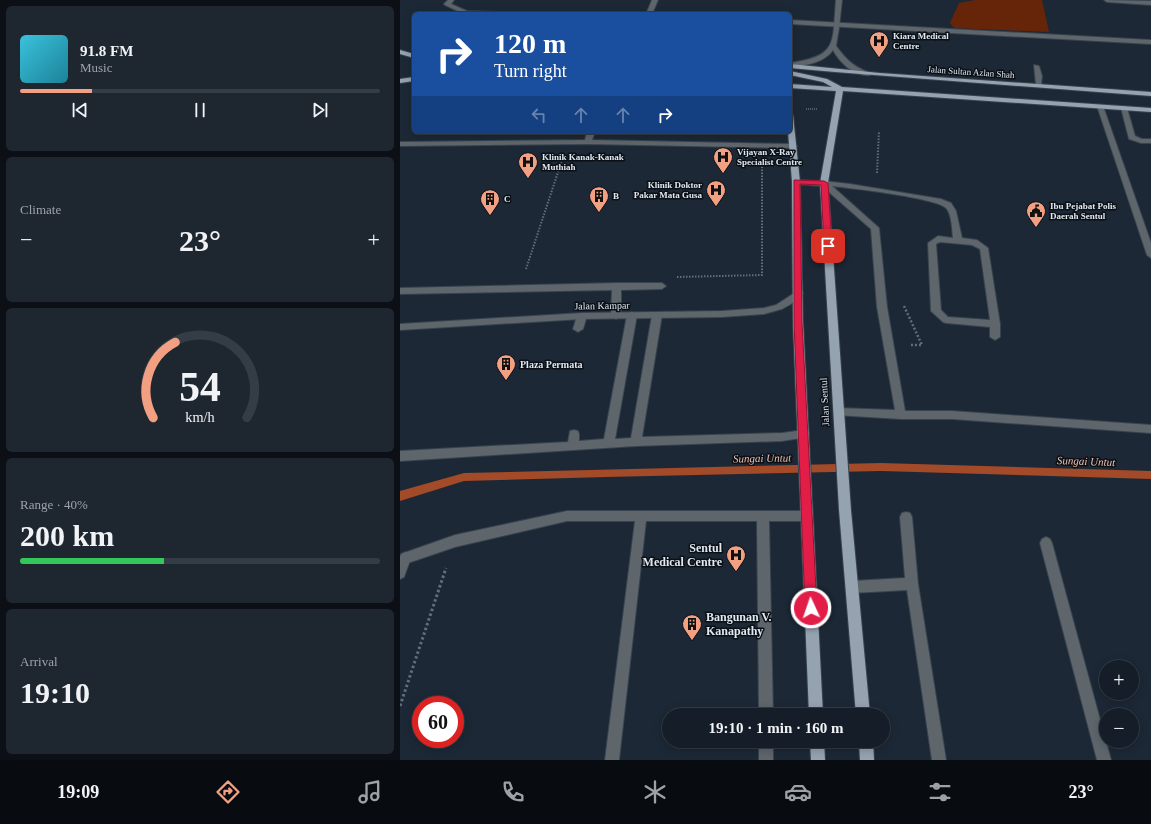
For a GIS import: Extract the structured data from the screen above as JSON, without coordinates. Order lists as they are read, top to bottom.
{
  "streets": {
    "main road": ["Jalan Sultan Azlan Shah", "Jalan Sentul"],
    "street": ["Jalan Kampar"]
  },
  "water": ["Sungai Untut"],
  "places": {
    "hospital": [
      "Kiara Medical Centre",
      "Vijayan X-Ray Specialist Centre",
      "Klinik Kanak-Kanak Muthiah",
      "Klinik Doktor Pakar Mata Gusa",
      "Sentul Medical Centre"
    ],
    "building": [
      "B",
      "C",
      "Plaza Permata",
      "Bangunan V. Kanapathy"
    ],
    "public building": ["Ibu Pejabat Polis Daerah Sentul"]
  },
  "page": {
    "turn": ["120 m", "Turn right"],
    "song": ["91.8 FM", "Music"],
    "tile": [
      "Climate",
      ["Range · 40%", "200 km"],
      ["Arrival", "19:10"]
    ],
    "heat": ["−", "23°", "+"],
    "map_buttons": ["+", "−"],
    "limit": "60",
    "trip": "19:10 · 1 min · 160 m",
    "tabs": ["19:09", "23°"],
    "gauge": ["54", "km/h"]
  }
}
